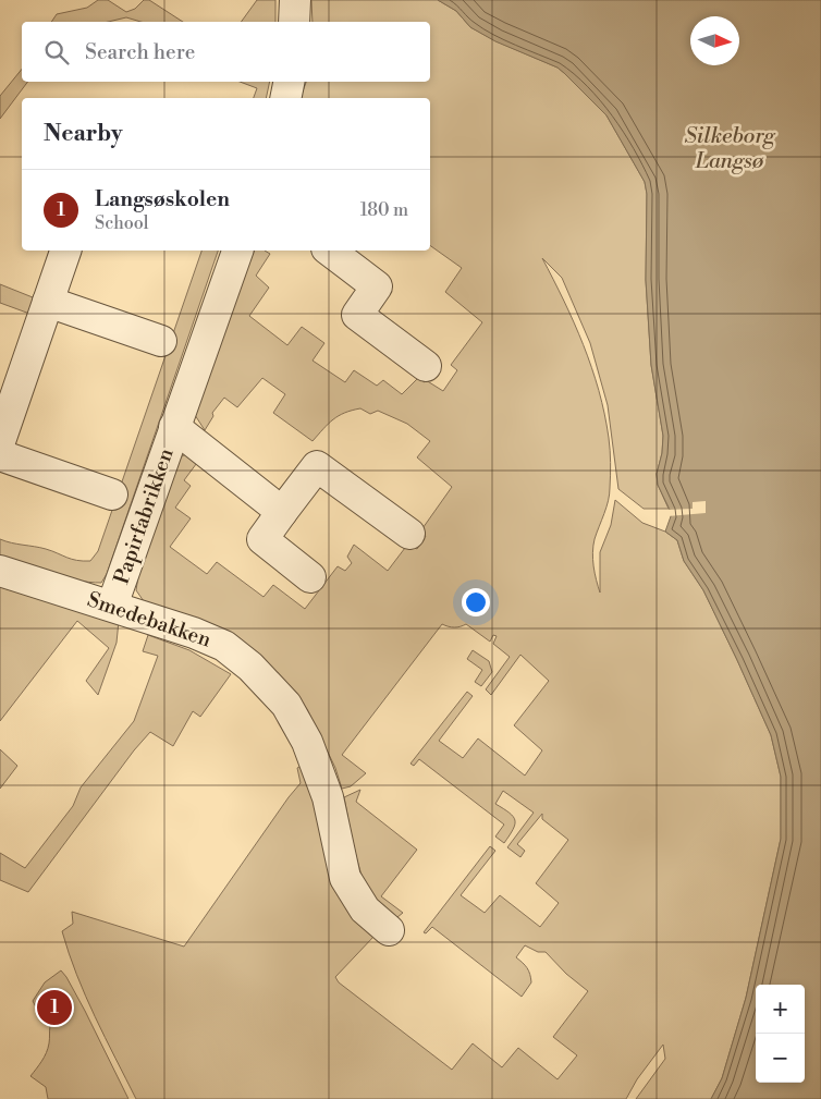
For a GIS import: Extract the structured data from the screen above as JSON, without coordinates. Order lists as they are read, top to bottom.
{
  "streets": {
    "street": ["Papirfabrikken", "Smedebakken"]
  },
  "crossings": [
    ["Papirfabrikken", "Smedebakken"]
  ],
  "water": ["Silkeborg Langsø"],
  "north": "right",
  "page": {
    "search": "Search here",
    "heading": "Nearby",
    "list": [
      {
        "mark": "1",
        "name": "Langsøskolen",
        "note": "School",
        "value": "180 m"
      }
    ],
    "map_buttons": ["+", "−"],
    "pins": "1"
  }
}
